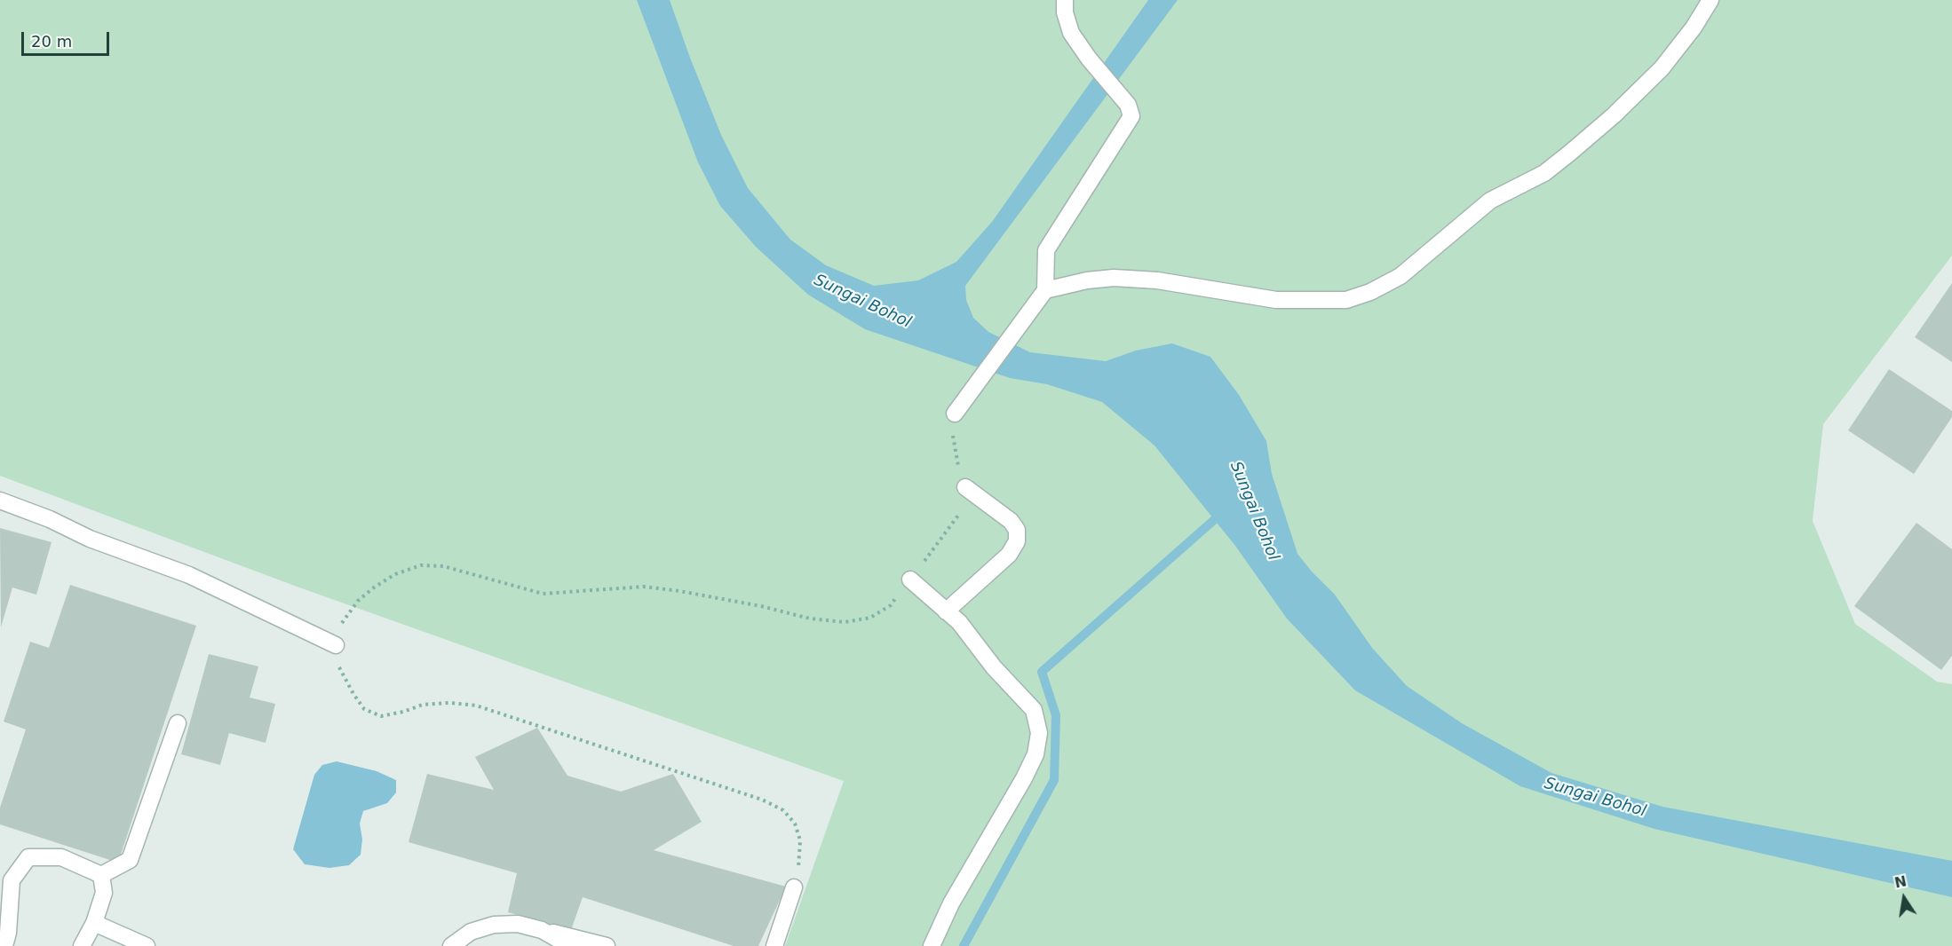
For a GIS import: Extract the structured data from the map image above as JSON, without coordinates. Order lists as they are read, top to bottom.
{
  "water": ["Sungai Bohol"],
  "scale_bar": "20 m",
  "north": "top"
}
